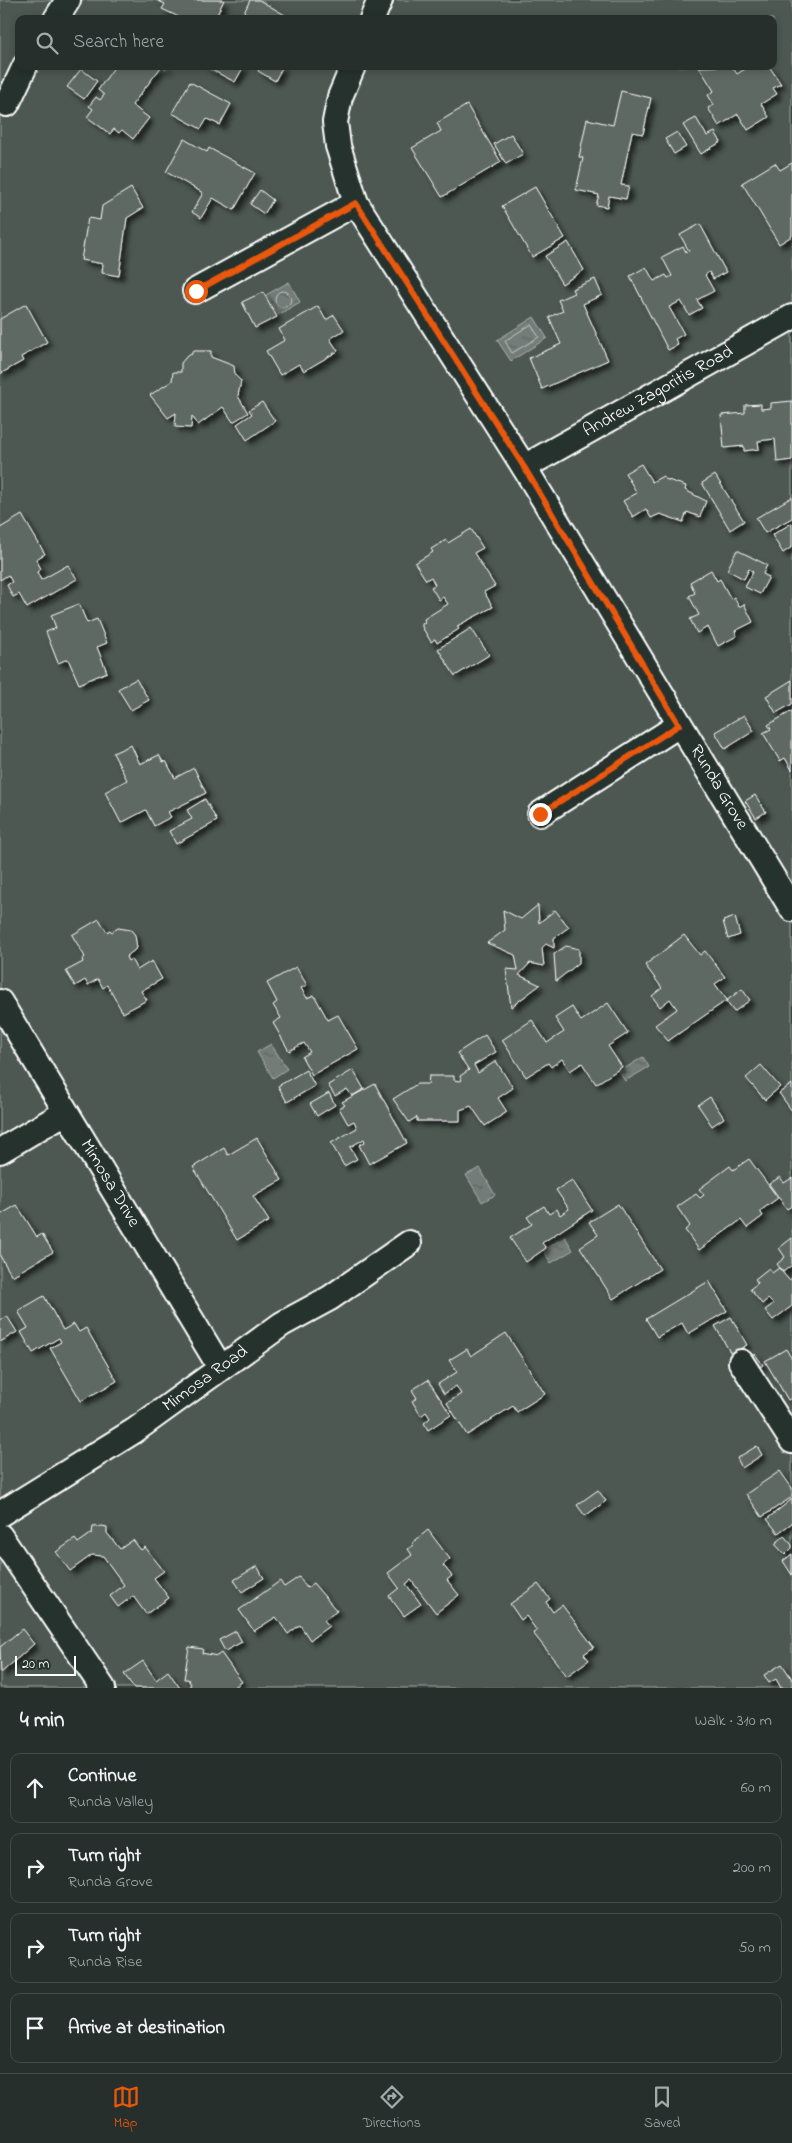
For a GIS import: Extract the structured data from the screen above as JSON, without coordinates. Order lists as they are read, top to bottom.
{
  "streets": {
    "street": [
      "Andrew Zagoritis Road",
      "Runda Grove",
      "Mimosa Drive",
      "Mimosa Road"
    ]
  },
  "crossings": [
    ["Andrew Zagoritis Road", "Runda Grove"],
    ["Mimosa Drive", "Mimosa Road"]
  ],
  "scale_bar": "20 m",
  "page": {
    "search": "Search here",
    "scale": "20 m",
    "heading": ["4 min", "Walk · 310 m"],
    "list": [
      ["Continue", "Runda Valley", "60 m"],
      ["Turn right", "Runda Grove", "200 m"],
      ["Turn right", "Runda Rise", "50 m"],
      "Arrive at destination"
    ],
    "nav": ["Map", "Directions", "Saved"]
  }
}
